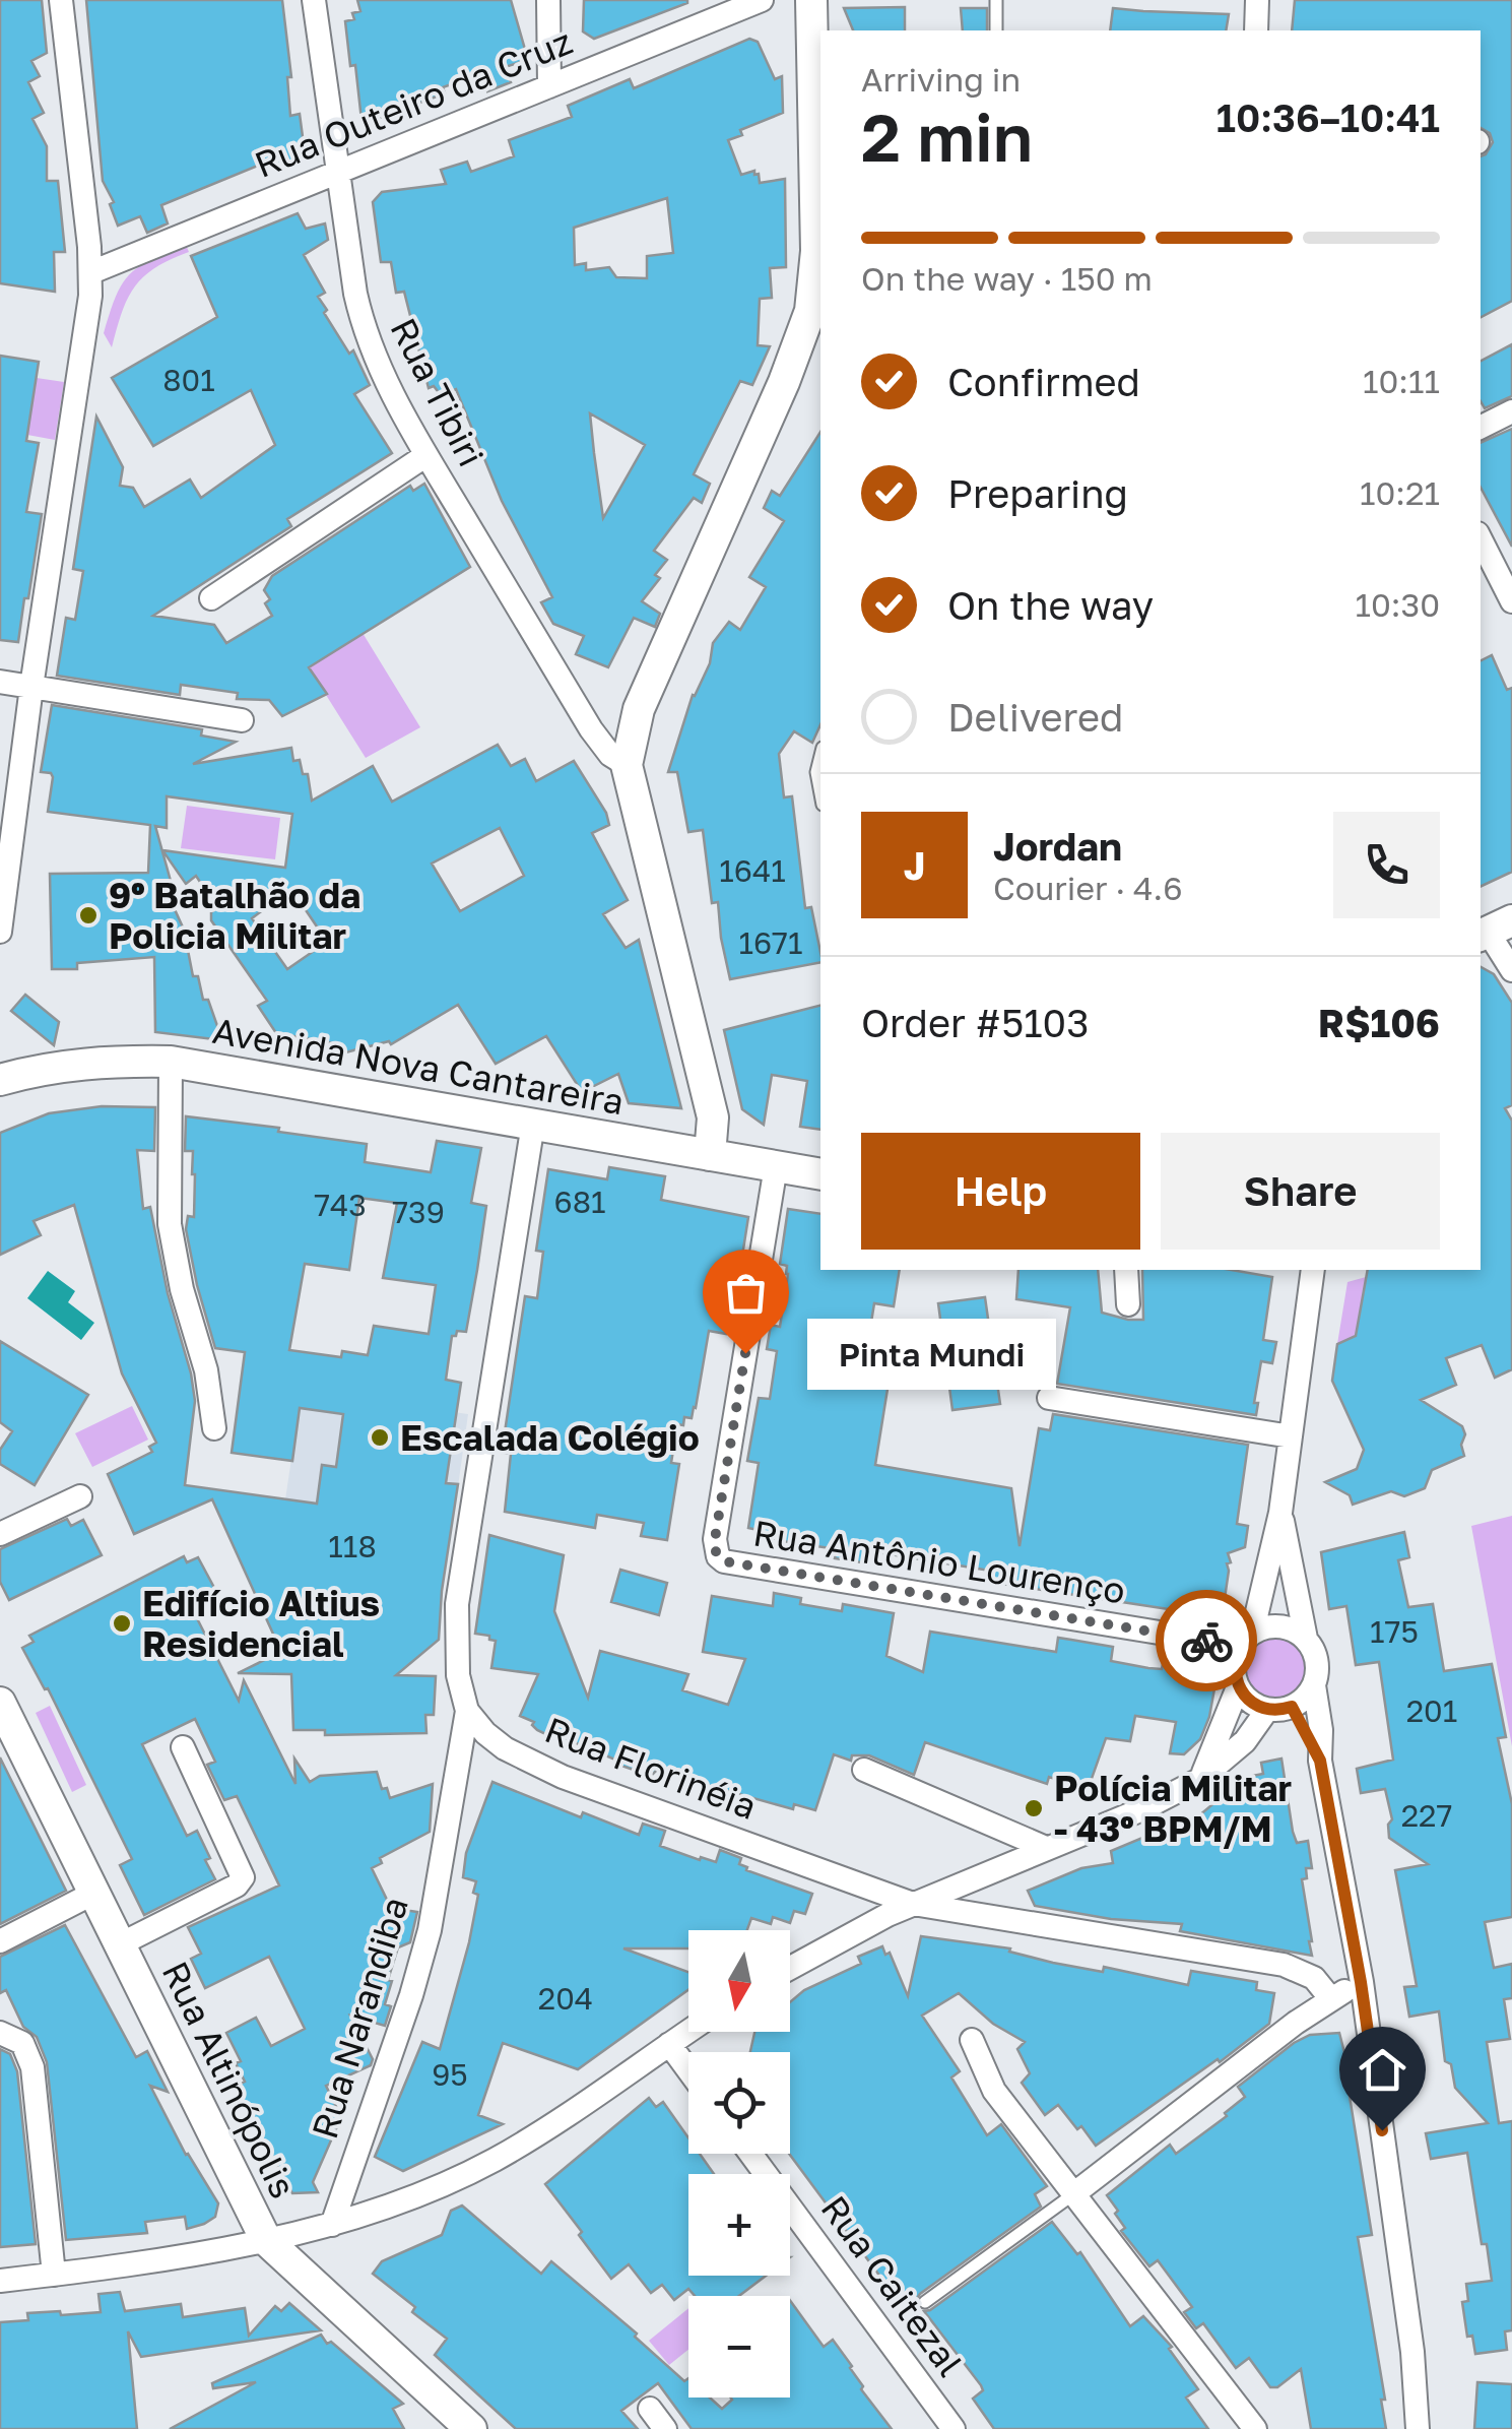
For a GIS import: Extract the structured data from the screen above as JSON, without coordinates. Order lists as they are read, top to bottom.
{
  "streets": {
    "main road": ["Avenida Nova Cantareira", "Rua Altinópolis"],
    "street": [
      "Rua Outeiro da Cruz",
      "Rua Tibiri",
      "Rua Antônio Lourenço",
      "Rua Florinéia",
      "Rua Narandiba",
      "Rua Caitezal"
    ]
  },
  "crossings": [
    ["Rua Outeiro da Cruz", "Rua Tibiri"],
    ["Avenida Nova Cantareira", "Rua Antônio Lourenço"],
    ["Rua Florinéia", "Rua Narandiba"]
  ],
  "places": [
    "9º Batalhão da Policia Militar",
    "Pinta Mundi",
    "Escalada Colégio",
    "Edifício Altius Residencial",
    "Polícia Militar - 43º BPM/M"
  ],
  "house_numbers": [
    "801",
    "1641",
    "1671",
    "681",
    "743",
    "739",
    "118",
    "175",
    "201",
    "227",
    "204",
    "95"
  ],
  "north": "bottom",
  "page": {
    "heading": ["2 min", "Arriving in", "10:36–10:41"],
    "panel": [
      "Jordan",
      "Courier · 4.6",
      "Order #5103",
      "R$106"
    ],
    "bar": "On the way · 150 m",
    "list": [
      ["Confirmed", "10:11"],
      ["Preparing", "10:21"],
      ["On the way", "10:30"],
      "Delivered"
    ],
    "round": "J",
    "buttons": ["Help", "Share"],
    "bubble": "Pinta Mundi",
    "map_buttons": ["+", "−"]
  }
}
